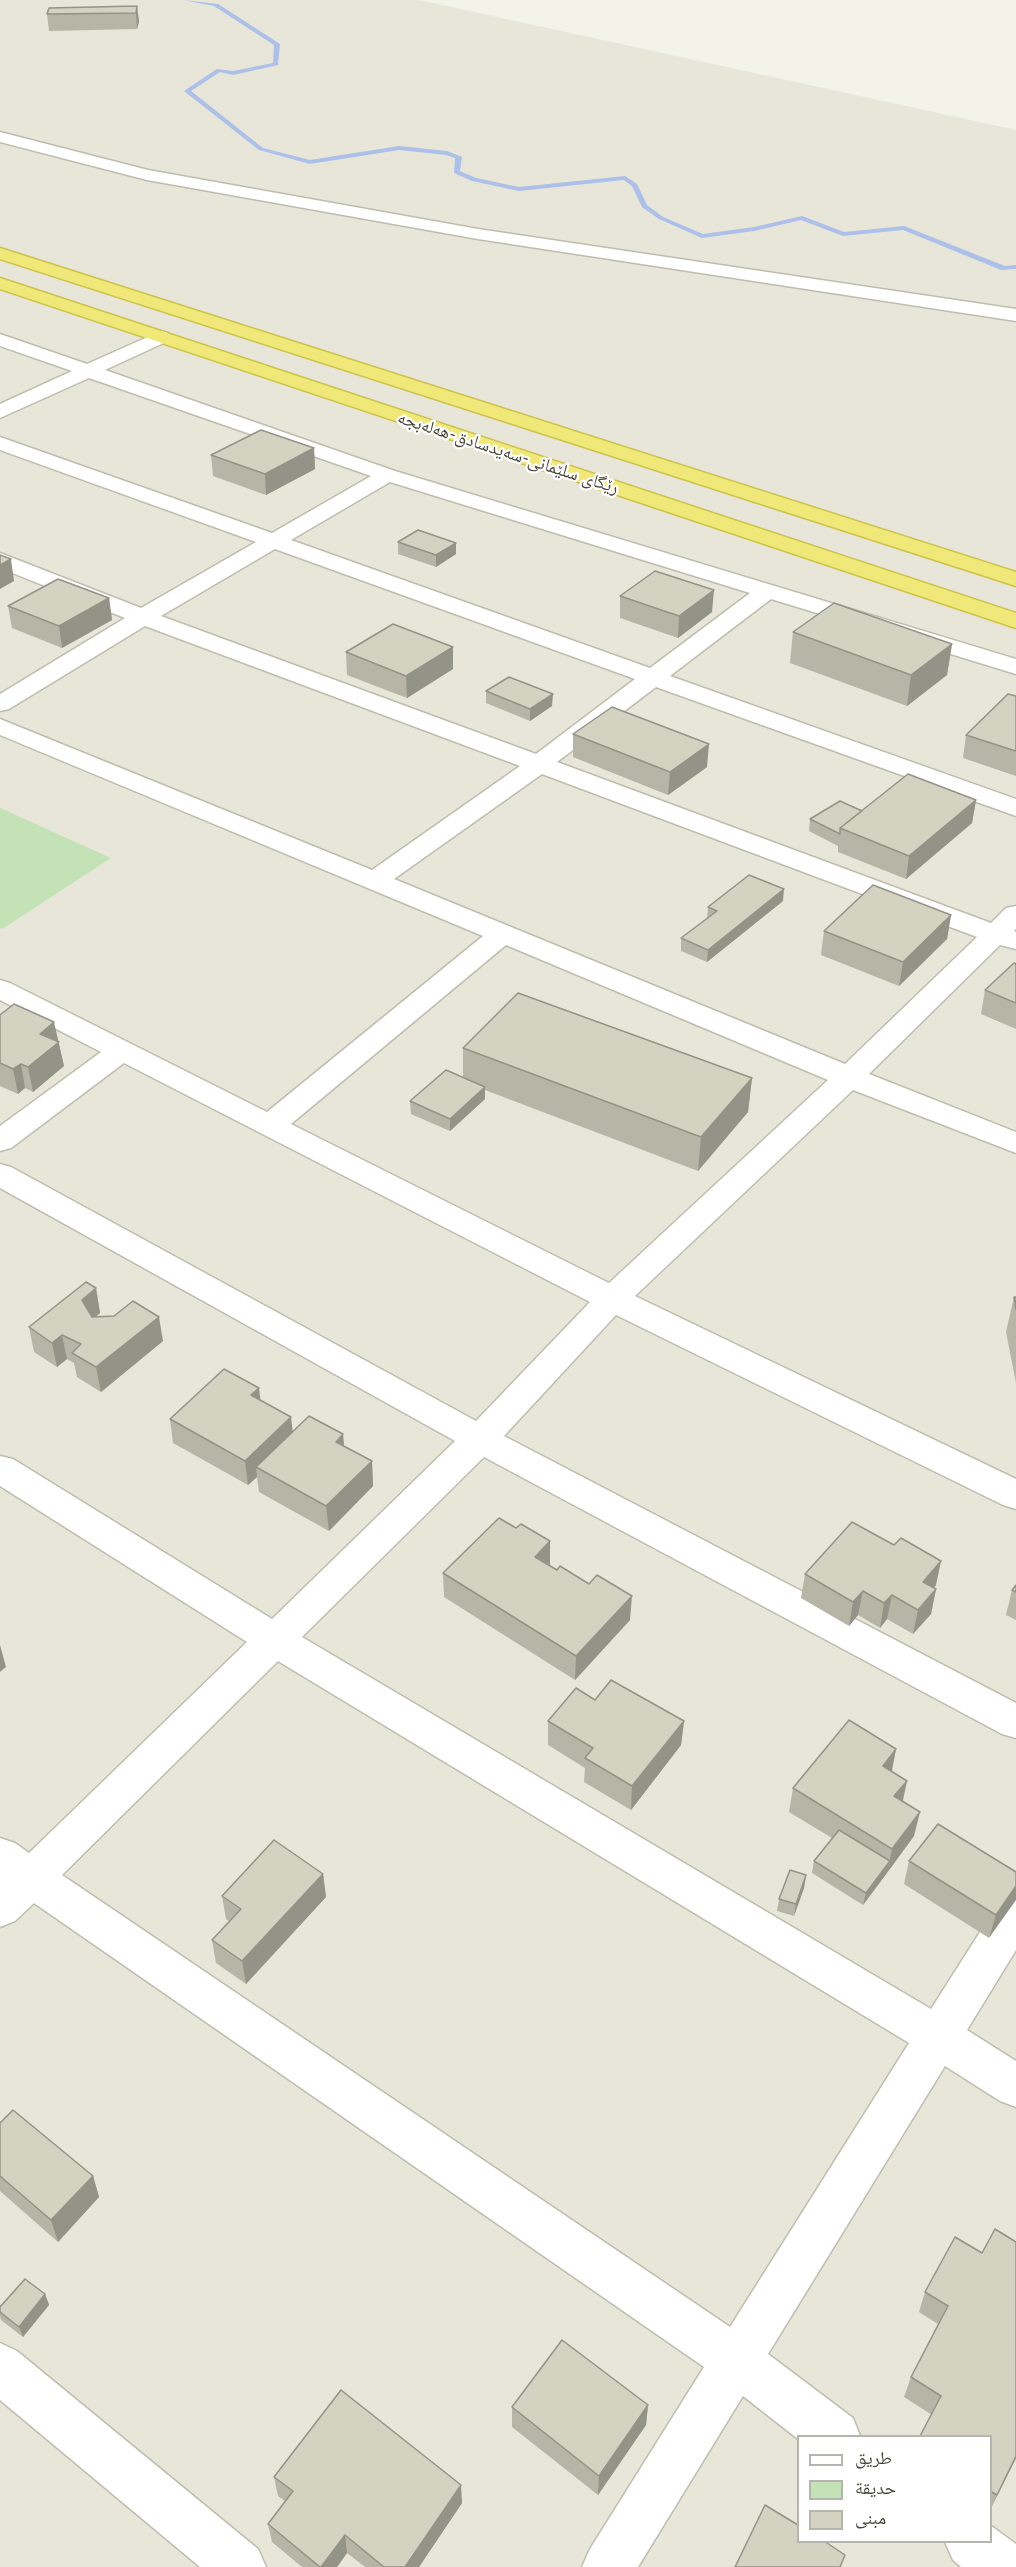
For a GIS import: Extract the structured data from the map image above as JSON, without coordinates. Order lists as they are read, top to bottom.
{
  "streets": {
    "highway": ["رێگای سلێمانی-سەیدسادق-هەلەبجە"]
  },
  "legend": ["طريق", "حديقة", "مبنى"]
}
